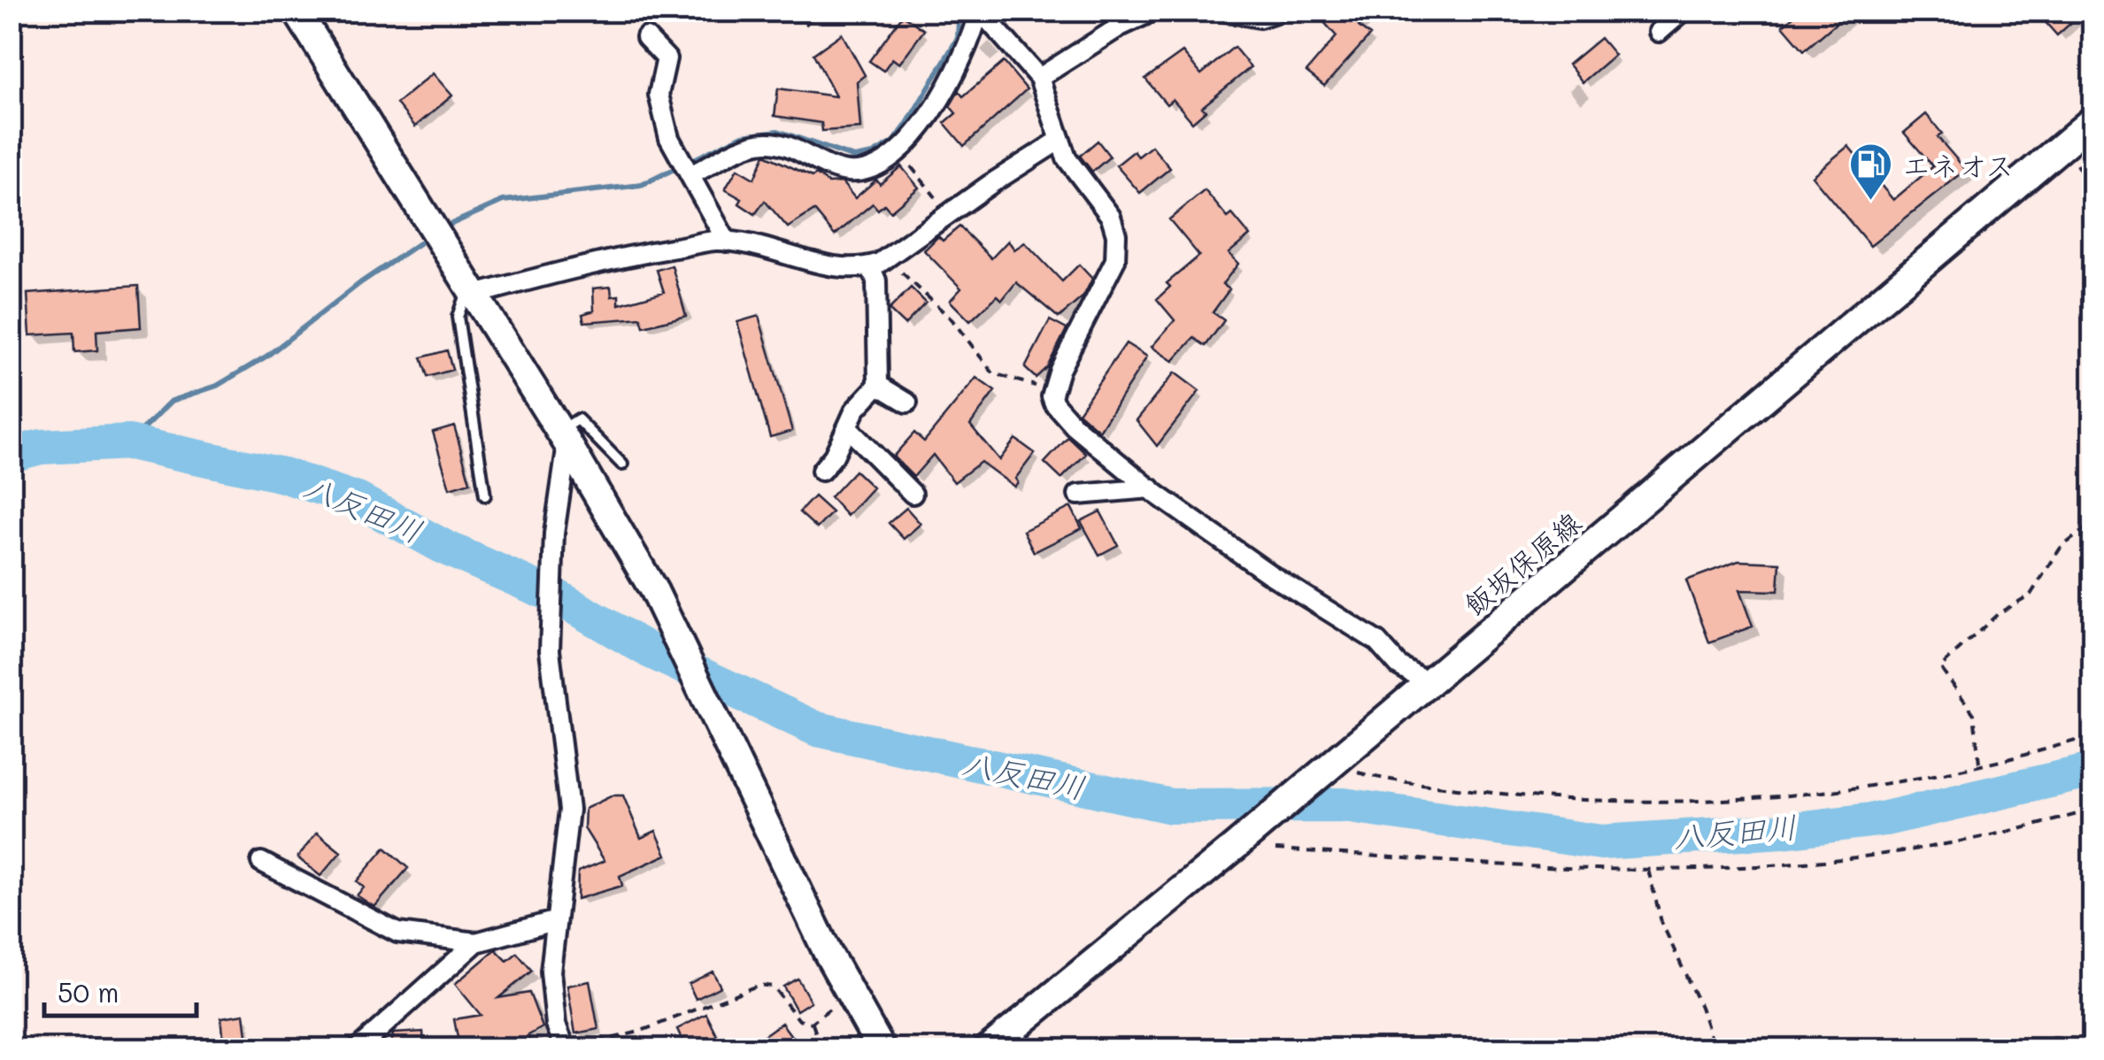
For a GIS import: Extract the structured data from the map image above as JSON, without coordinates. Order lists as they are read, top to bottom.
{
  "streets": {
    "main road": ["飯坂保原線"]
  },
  "water": ["八反田川"],
  "places": {
    "fuel station": ["エネオス"]
  },
  "scale_bar": "50 m"
}
